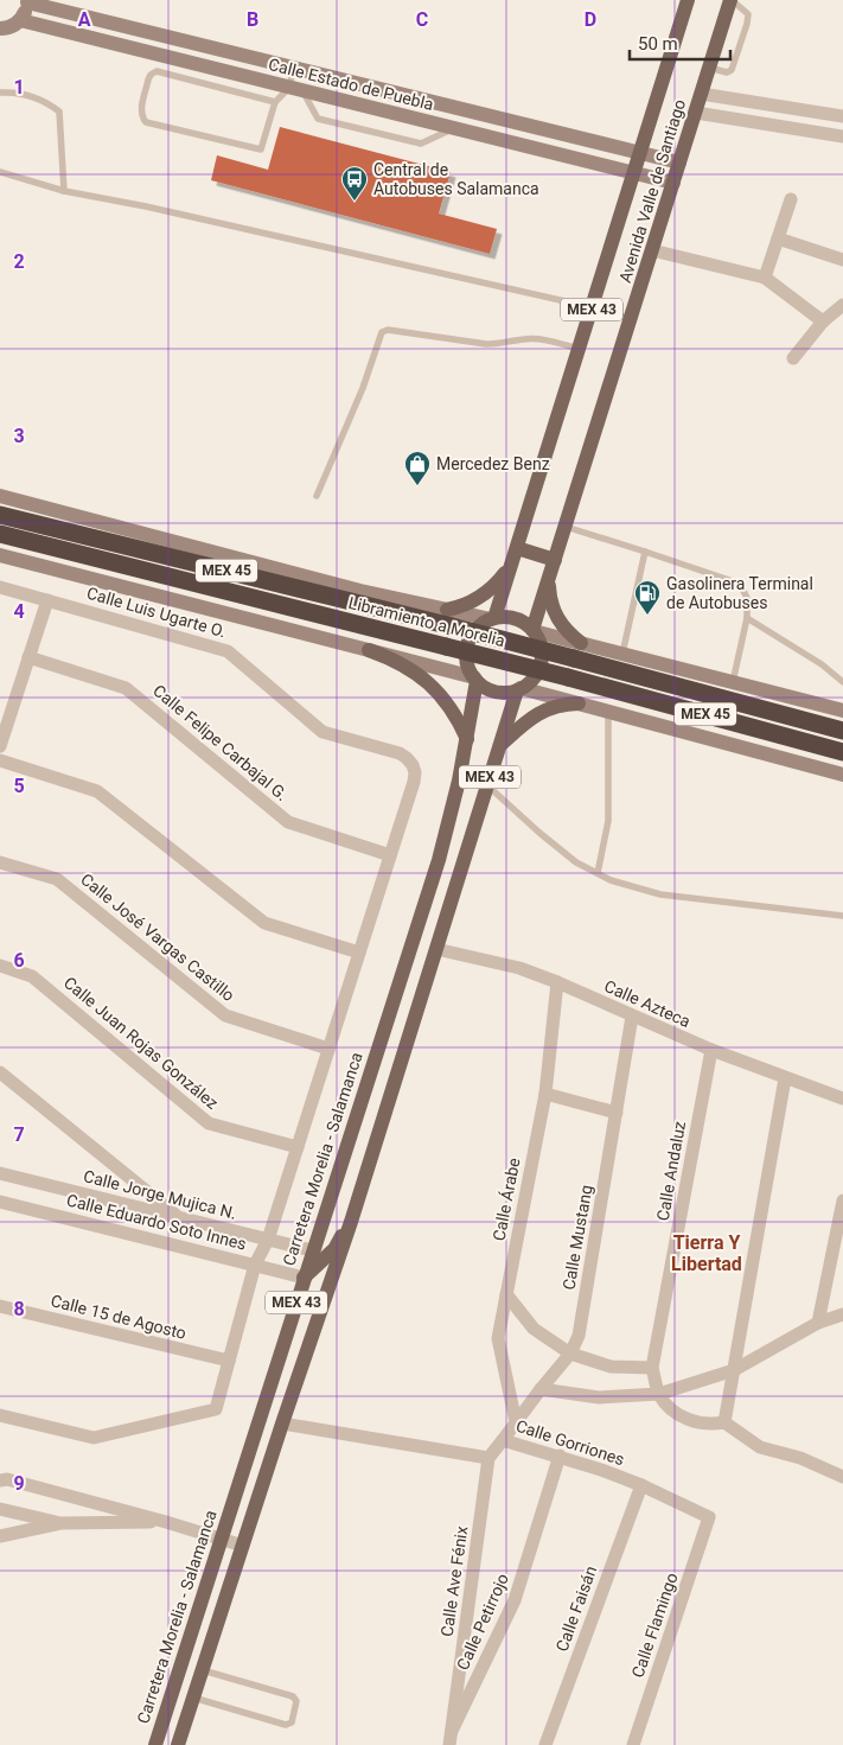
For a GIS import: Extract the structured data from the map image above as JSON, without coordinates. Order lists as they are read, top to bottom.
{
  "streets": {
    "highway": ["MEX 45", "Libramiento a Morelia"],
    "main road": [
      "Calle Estado de Puebla",
      "Avenida Valle de Santiago",
      "MEX 43",
      "Carretera Morelia - Salamanca"
    ],
    "street": [
      "Calle Luis Ugarte O.",
      "Calle Felipe Carbajal G.",
      "Calle José Vargas Castillo",
      "Calle Azteca",
      "Calle Juan Rojas González",
      "Calle Andaluz",
      "Calle Jorge Mujica N.",
      "Calle Árabe",
      "Calle Eduardo Soto Innes",
      "Calle Mustang",
      "Calle 15 de Agosto",
      "Calle Gorriones",
      "Calle Ave Fénix",
      "Calle Faisán",
      "Calle Petirrojo",
      "Calle Flamingo"
    ]
  },
  "crossings": [
    ["Calle Estado de Puebla", "Avenida Valle de Santiago"],
    ["Avenida Valle de Santiago", "MEX 43"],
    ["Avenida Valle de Santiago", "Carretera Morelia - Salamanca"],
    ["MEX 43", "Calle Azteca"],
    ["MEX 43", "Carretera Morelia - Salamanca"],
    ["Calle Luis Ugarte O.", "Calle Felipe Carbajal G."],
    ["Calle Azteca", "Calle Andaluz"],
    ["Calle Azteca", "Calle Árabe"],
    ["Calle Azteca", "Calle Mustang"],
    ["Carretera Morelia - Salamanca", "Calle Jorge Mujica N."],
    ["Carretera Morelia - Salamanca", "Calle Eduardo Soto Innes"],
    ["Calle Árabe", "Calle Mustang"],
    ["Calle Mustang", "Calle Gorriones"],
    ["Calle Gorriones", "Calle Ave Fénix"],
    ["Calle Gorriones", "Calle Faisán"],
    ["Calle Gorriones", "Calle Petirrojo"],
    ["Calle Gorriones", "Calle Flamingo"],
    ["Calle Ave Fénix", "Calle Petirrojo"]
  ],
  "districts": ["Tierra Y Libertad"],
  "places": {
    "bus stop": ["Central de Autobuses Salamanca"],
    "shop": ["Mercedez Benz"],
    "fuel station": ["Gasolinera Terminal de Autobuses"]
  },
  "scale_bar": "50 m",
  "grid": {
    "columns": [
      "A",
      "B",
      "C",
      "D"
    ],
    "rows": [
      "1",
      "2",
      "3",
      "4",
      "5",
      "6",
      "7",
      "8",
      "9"
    ]
  }
}
